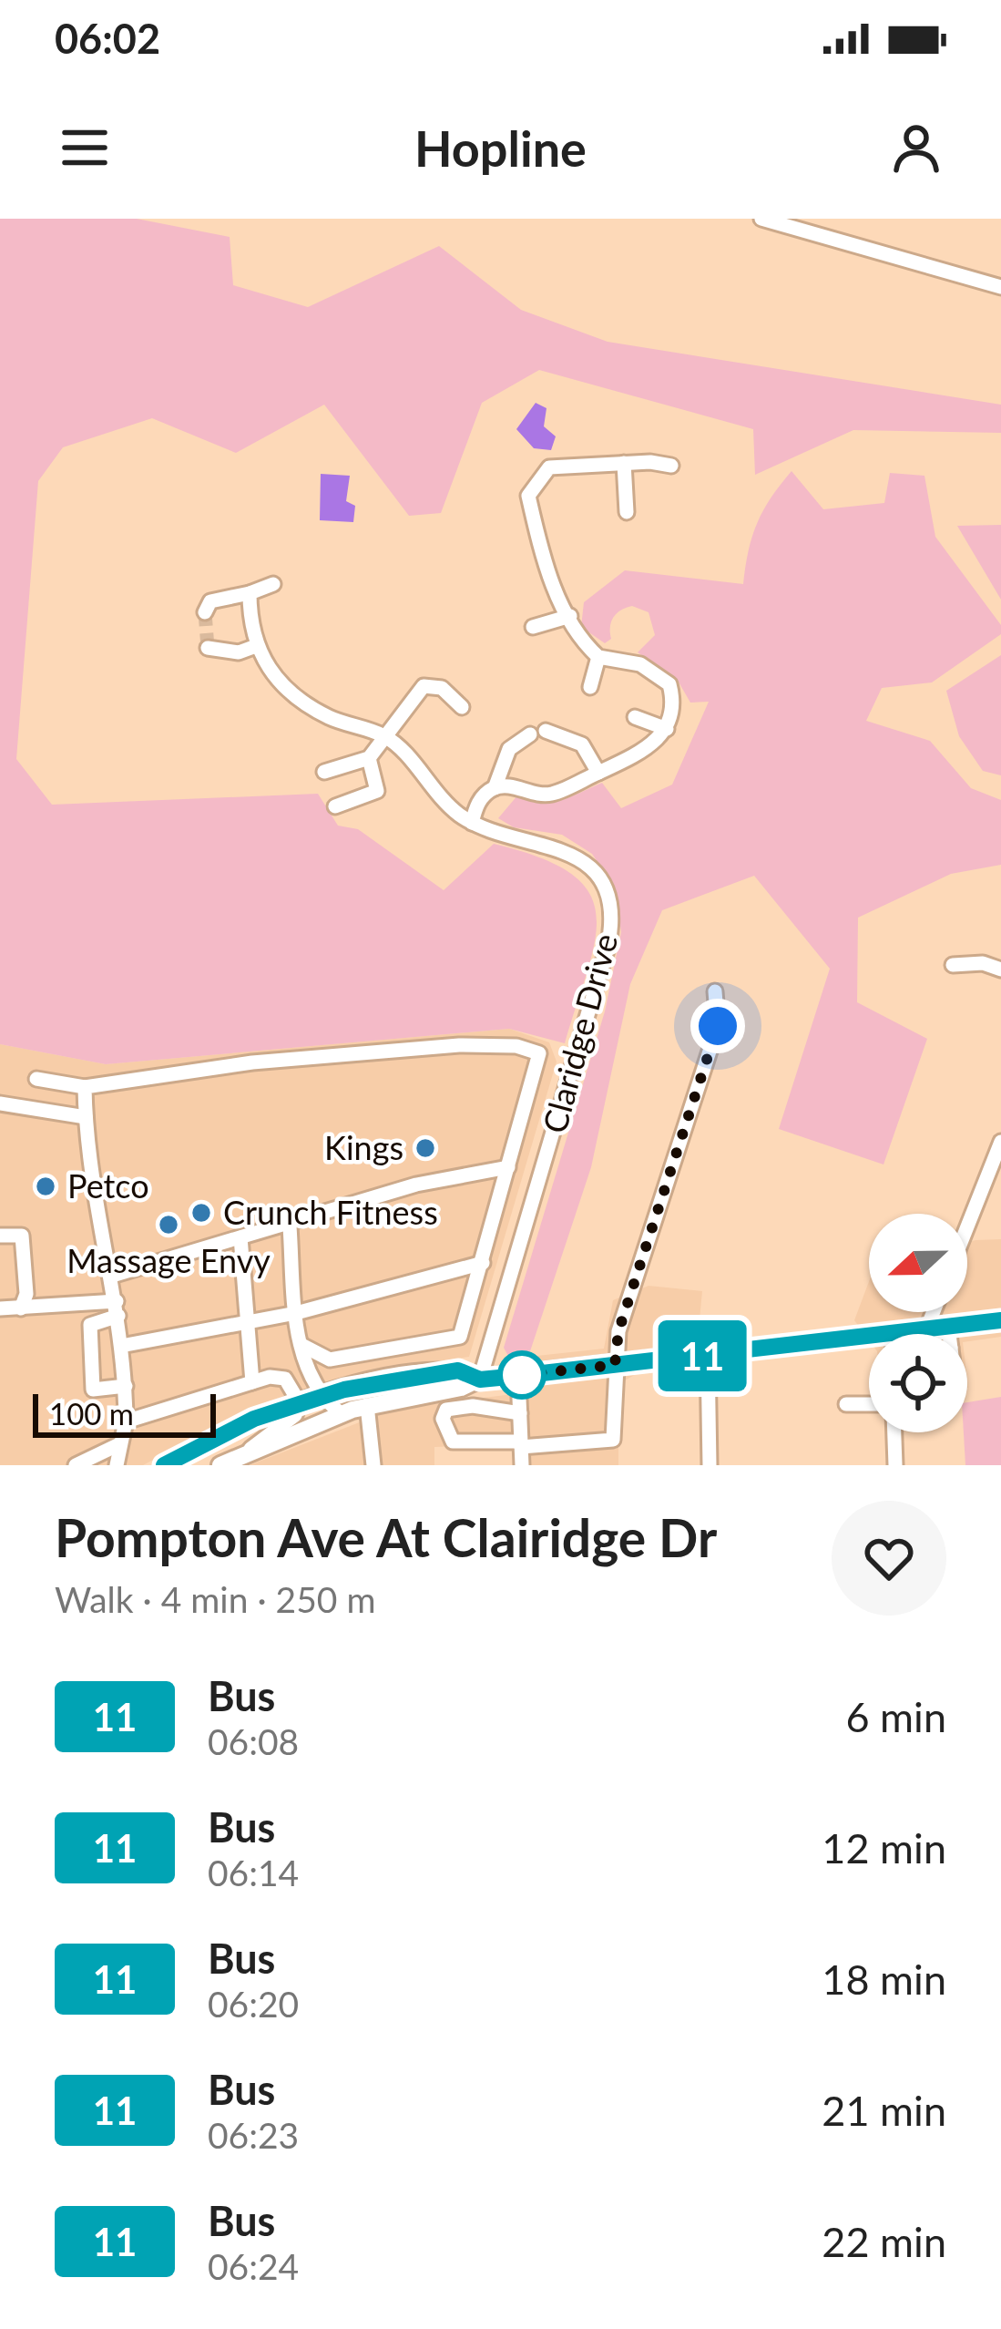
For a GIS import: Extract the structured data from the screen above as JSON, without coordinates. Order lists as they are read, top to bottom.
{
  "streets": {
    "street": ["Claridge Drive"]
  },
  "places": [
    "Kings",
    "Petco",
    "Crunch Fitness",
    "Massage Envy"
  ],
  "lines": ["bus line 11"],
  "scale_bar": "100 m",
  "north": "left",
  "page": {
    "status": "06:02",
    "header": "Hopline",
    "on_map": "11",
    "scale": "100 m",
    "heading": ["Pompton Ave At Clairidge Dr", "Walk · 4 min · 250 m"],
    "list": [
      {
        "mark": "11",
        "name": "Bus",
        "note": "06:08",
        "value": "6 min"
      },
      {
        "mark": "11",
        "name": "Bus",
        "note": "06:14",
        "value": "12 min"
      },
      {
        "mark": "11",
        "name": "Bus",
        "note": "06:20",
        "value": "18 min"
      },
      {
        "mark": "11",
        "name": "Bus",
        "note": "06:23",
        "value": "21 min"
      },
      {
        "mark": "11",
        "name": "Bus",
        "note": "06:24",
        "value": "22 min"
      }
    ]
  }
}
